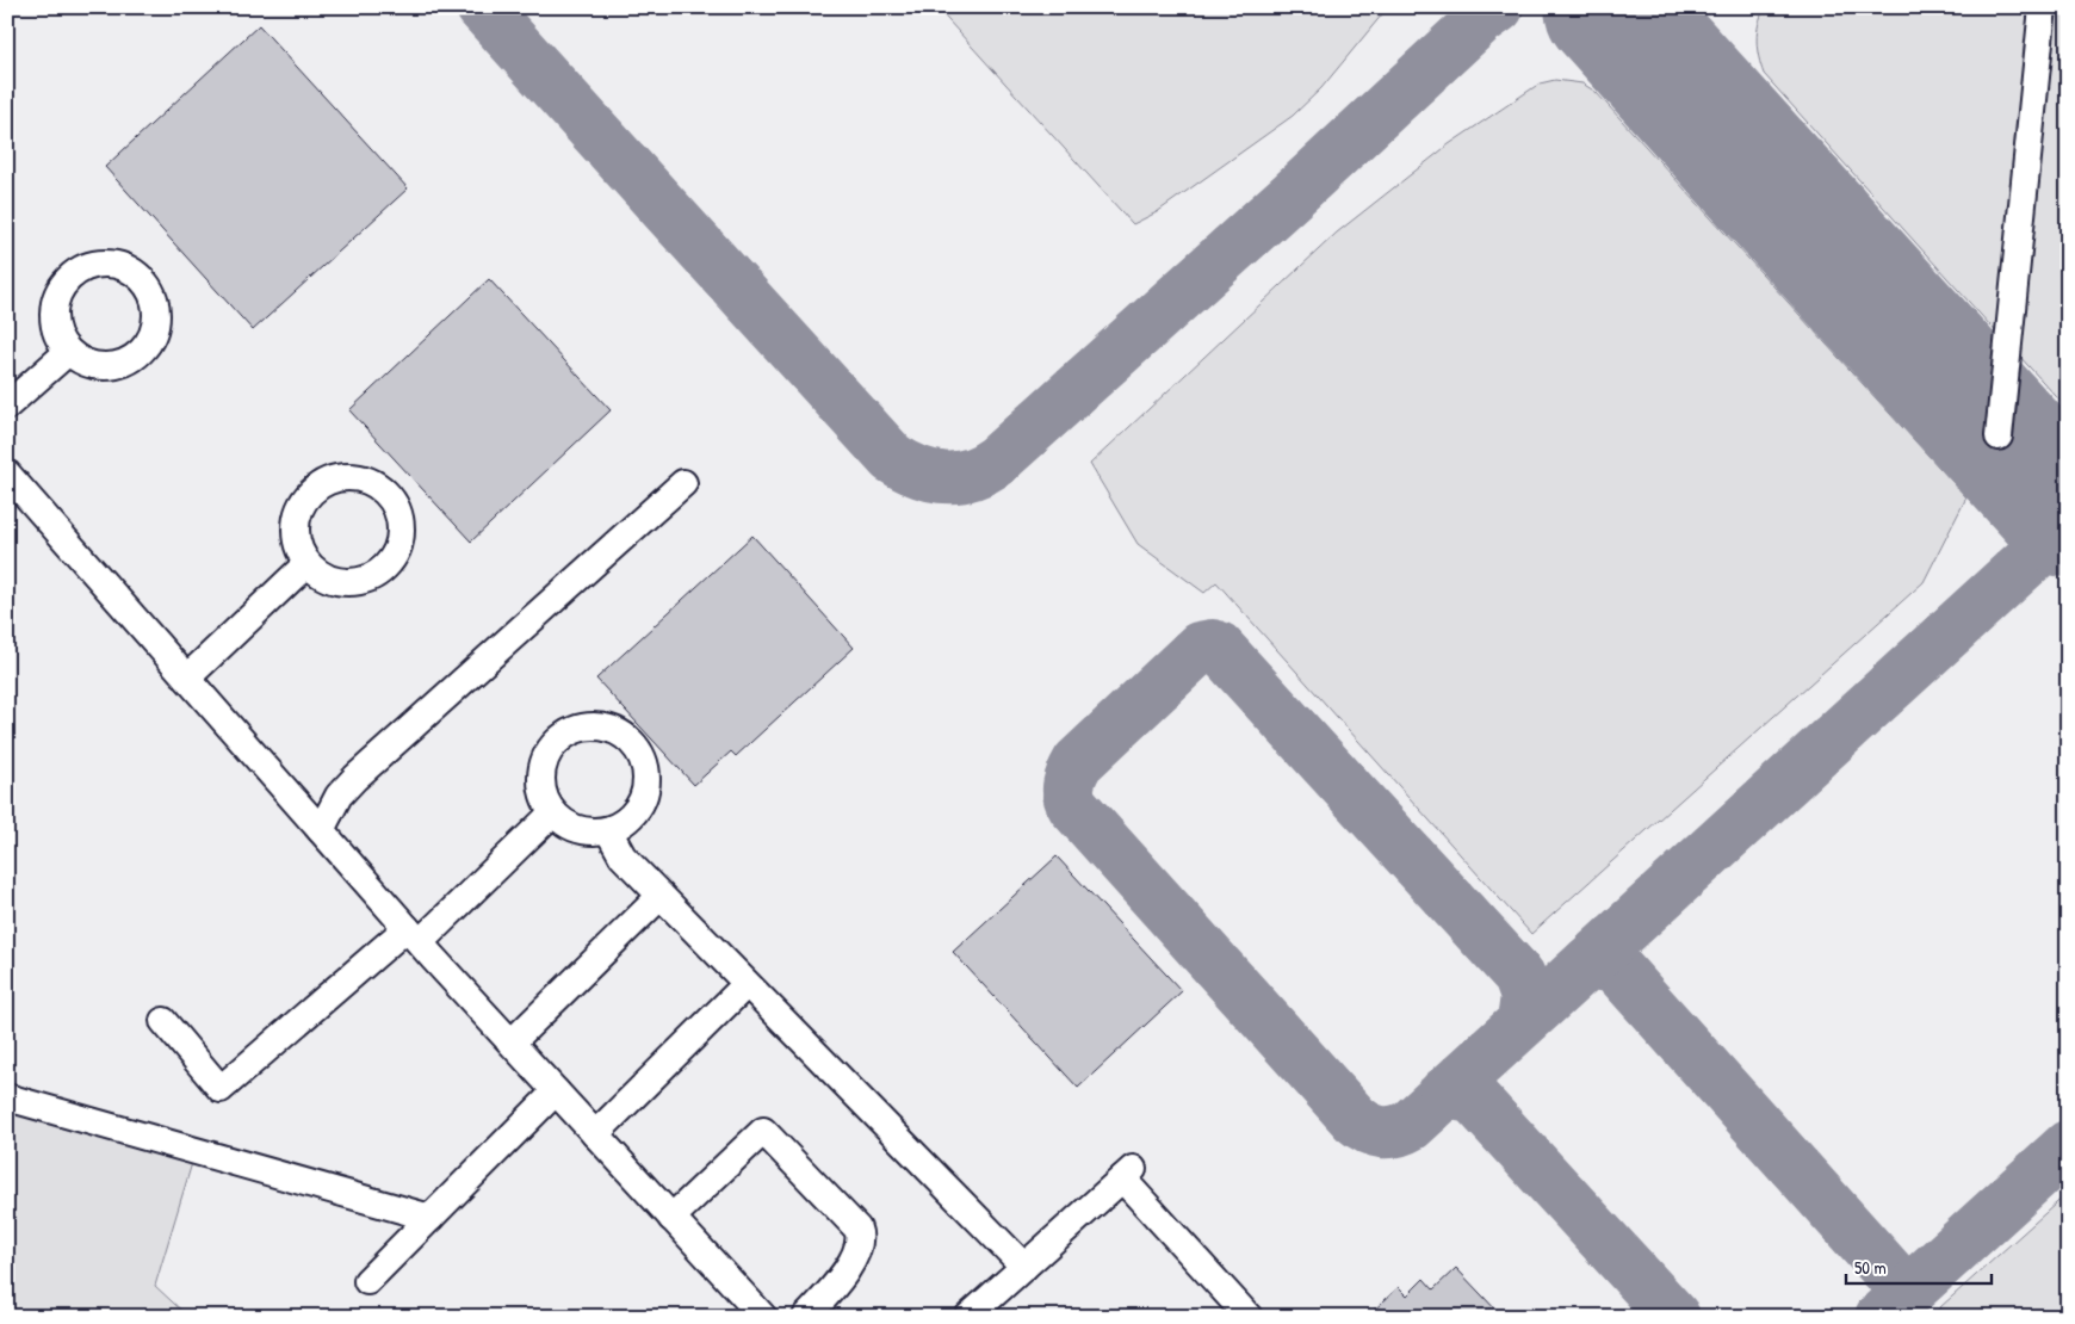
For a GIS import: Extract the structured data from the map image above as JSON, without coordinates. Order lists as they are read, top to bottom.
{
  "scale_bar": "50 m"
}
